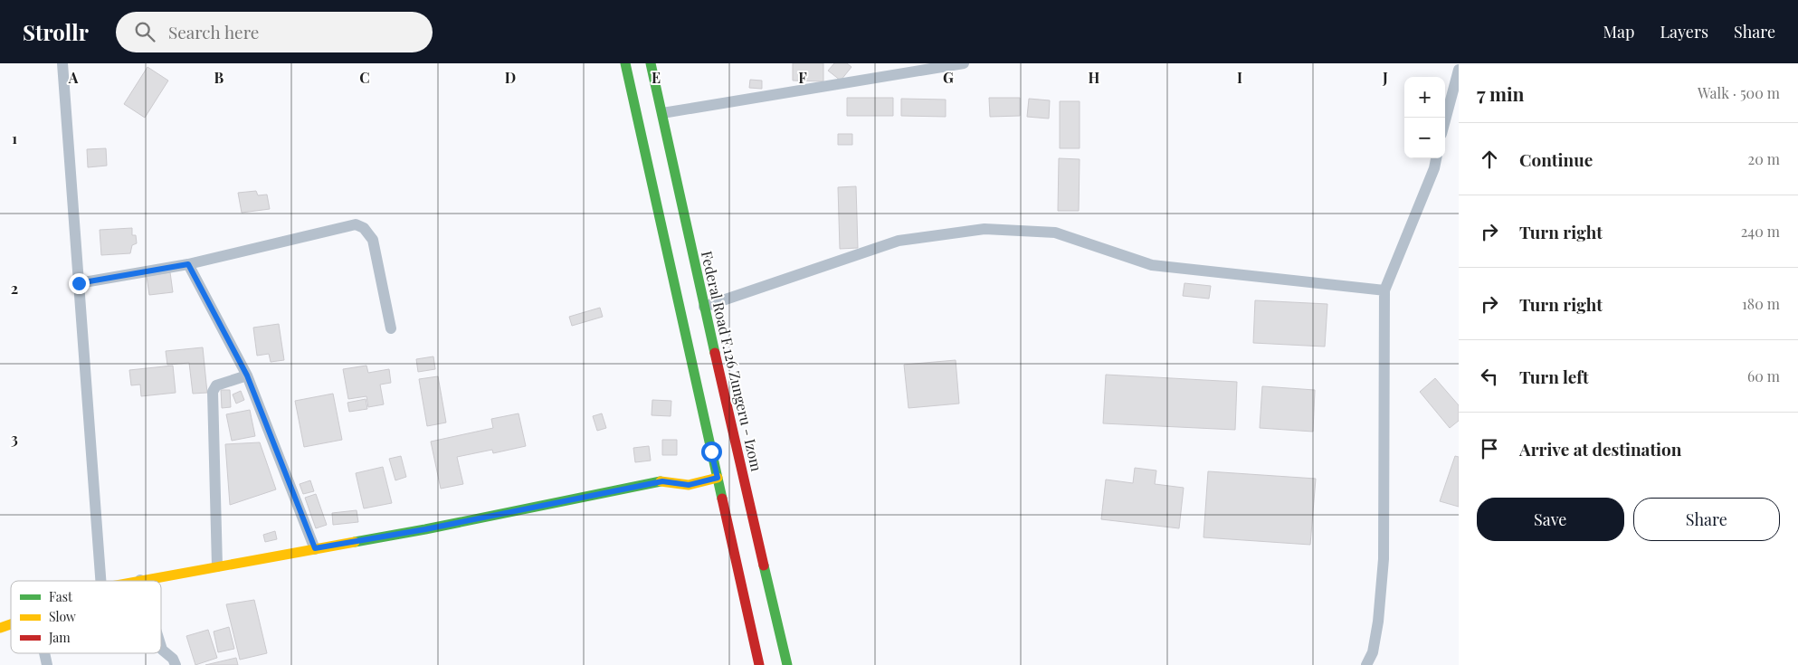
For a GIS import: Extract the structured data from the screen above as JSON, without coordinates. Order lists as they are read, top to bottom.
{
  "streets": {
    "main road": ["Federal Road F.126 Zungeru - Izom"]
  },
  "legend": ["Fast", "Slow", "Jam"],
  "page": {
    "header": "Strollr",
    "search": "Search here",
    "nav": ["Map", "Layers", "Share"],
    "heading": ["7 min", "Walk · 500 m"],
    "map_buttons": ["+", "−"],
    "list": [
      ["Continue", "20 m"],
      ["Turn right", "240 m"],
      ["Turn right", "180 m"],
      ["Turn left", "60 m"],
      "Arrive at destination"
    ],
    "buttons": ["Save", "Share"]
  },
  "grid": {
    "columns": [
      "A",
      "B",
      "C",
      "D",
      "E",
      "F",
      "G",
      "H",
      "I",
      "J"
    ],
    "rows": ["1", "2", "3"]
  }
}
